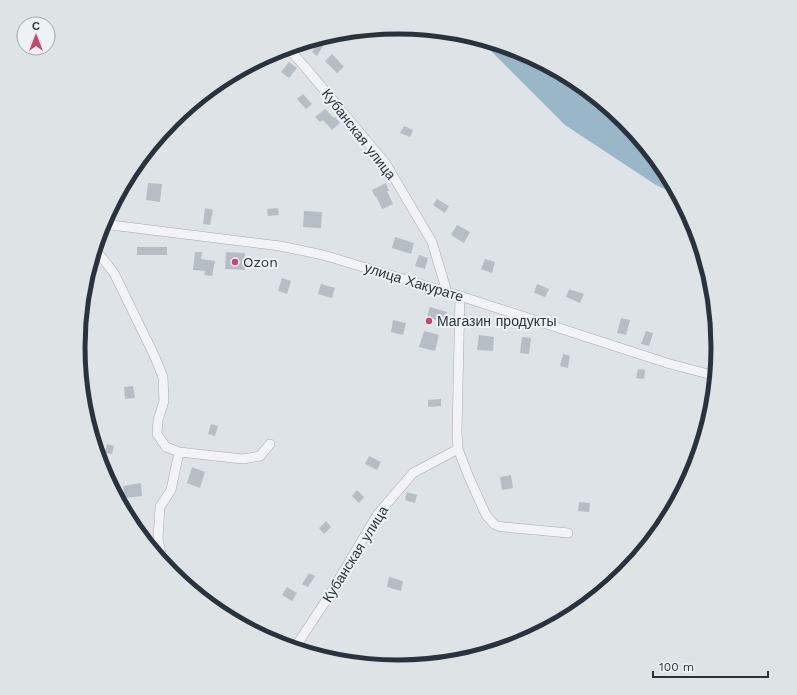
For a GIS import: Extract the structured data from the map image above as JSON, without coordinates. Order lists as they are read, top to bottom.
{
  "streets": {
    "street": ["Кубанская улица", "улица Хакурате"]
  },
  "crossings": [
    ["Кубанская улица", "улица Хакурате"]
  ],
  "places": ["Ozon", "Магазин продукты"],
  "scale_bar": "100 m",
  "north": "top"
}
